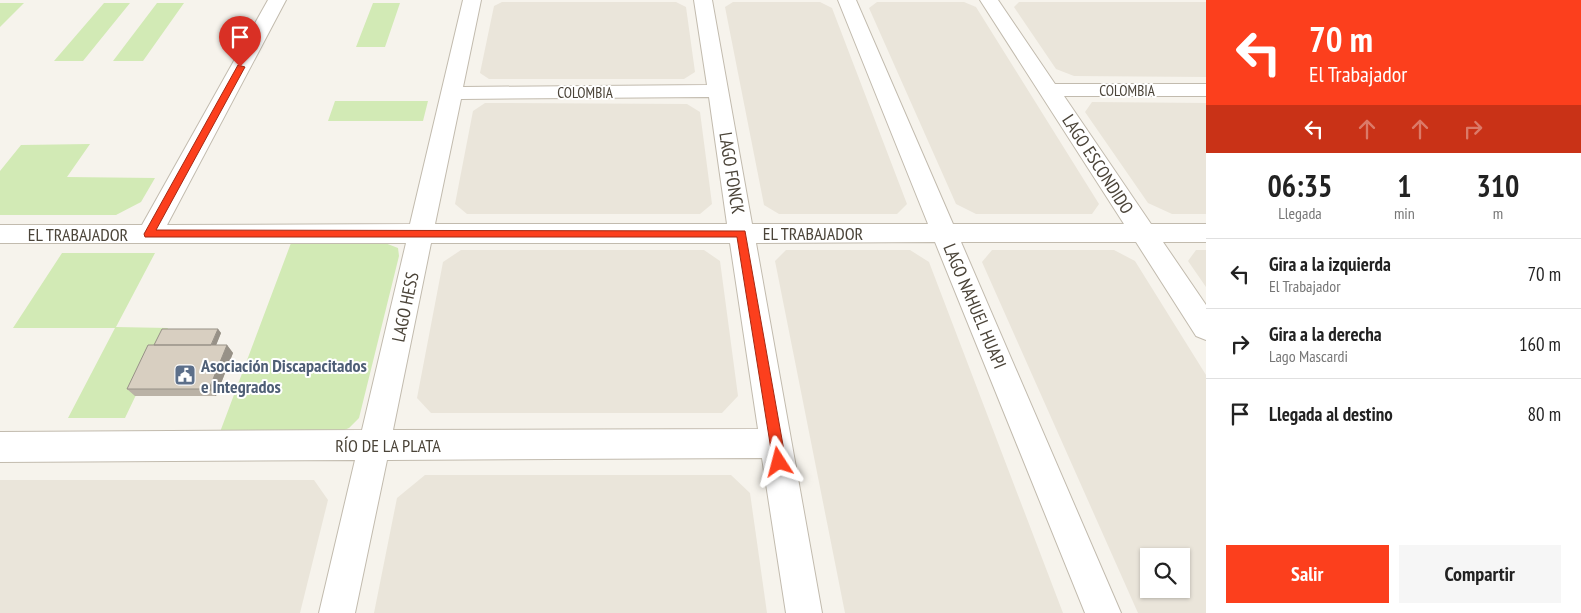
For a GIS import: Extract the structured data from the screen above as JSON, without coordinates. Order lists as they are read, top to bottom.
{
  "streets": {
    "street": [
      "COLOMBIA",
      "LAGO ESCONDIDO",
      "LAGO FONCK",
      "EL TRABAJADOR",
      "LAGO NAHUEL HUAPI",
      "LAGO HESS",
      "RÍO DE LA PLATA"
    ]
  },
  "crossings": [
    ["COLOMBIA", "LAGO ESCONDIDO"],
    ["COLOMBIA", "LAGO FONCK"],
    ["COLOMBIA", "LAGO HESS"],
    ["LAGO ESCONDIDO", "EL TRABAJADOR"],
    ["LAGO FONCK", "EL TRABAJADOR"],
    ["LAGO FONCK", "RÍO DE LA PLATA"],
    ["EL TRABAJADOR", "LAGO NAHUEL HUAPI"],
    ["EL TRABAJADOR", "LAGO HESS"],
    ["LAGO HESS", "RÍO DE LA PLATA"]
  ],
  "places": {
    "public building": ["Asociación Discapacitados e Integrados"]
  },
  "page": {
    "turn": ["70 m", "El Trabajador"],
    "eta": [
      "06:35",
      "Llegada",
      "1",
      "min",
      "310",
      "m"
    ],
    "list": [
      {
        "name": "Gira a la izquierda",
        "note": "El Trabajador",
        "value": "70 m"
      },
      {
        "name": "Gira a la derecha",
        "note": "Lago Mascardi",
        "value": "160 m"
      },
      {
        "name": "Llegada al destino",
        "value": "80 m"
      }
    ],
    "buttons": ["Salir", "Compartir"]
  }
}
